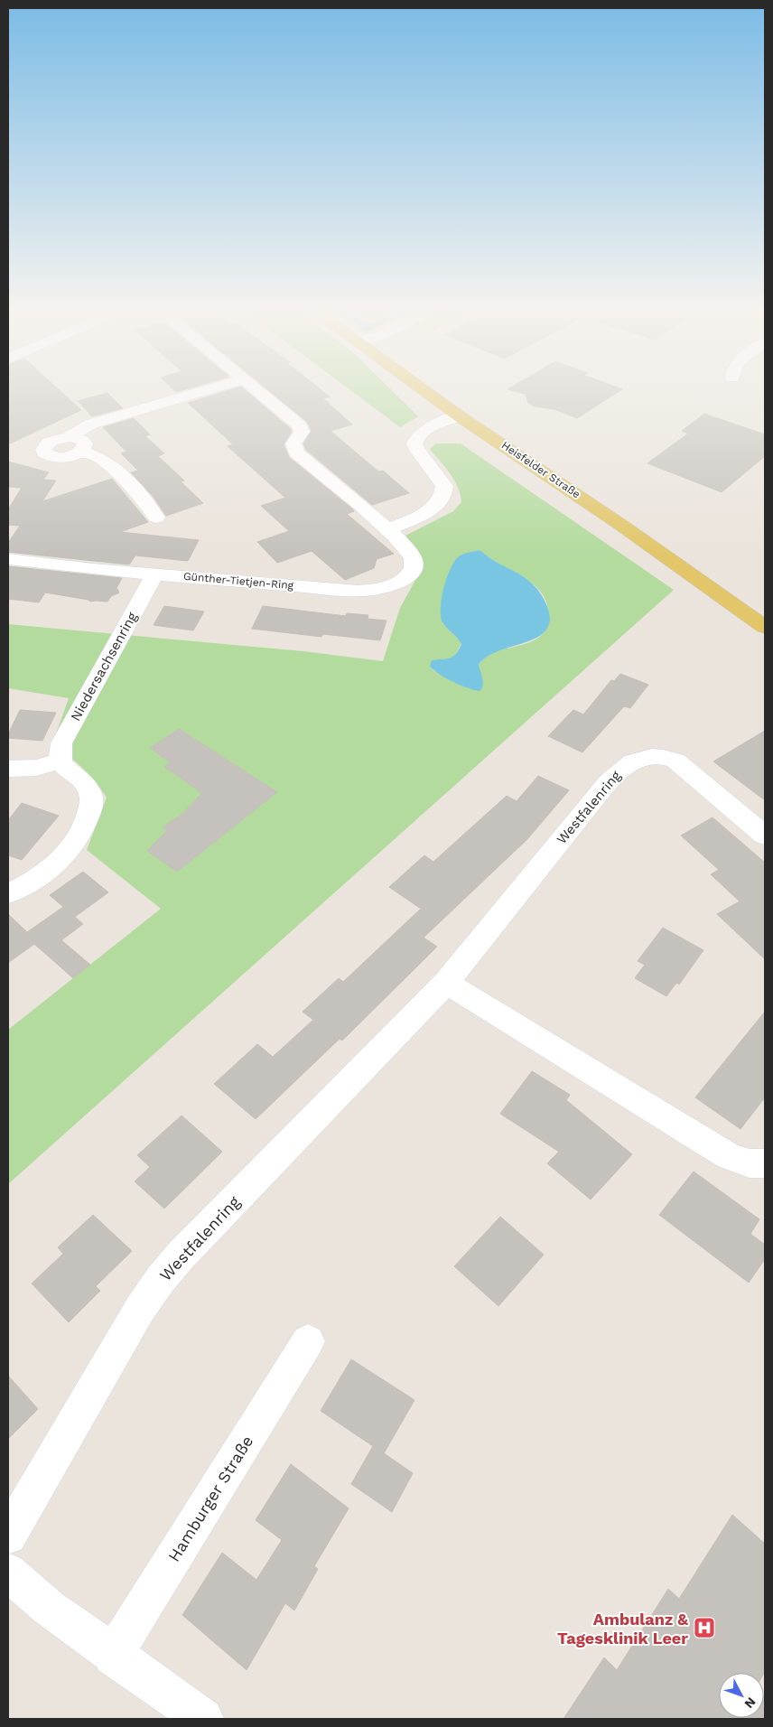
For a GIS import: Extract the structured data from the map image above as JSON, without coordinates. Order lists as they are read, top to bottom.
{
  "streets": {
    "main road": ["Heisfelder Straße"],
    "street": [
      "Günther-Tietjen-Ring",
      "Niedersachsenring",
      "Westfalenring",
      "Hamburger Straße"
    ]
  },
  "crossings": [
    ["Günther-Tietjen-Ring", "Niedersachsenring"]
  ],
  "places": {
    "hospital": ["Ambulanz & Tagesklinik Leer"]
  },
  "north": "bottom right"
}
